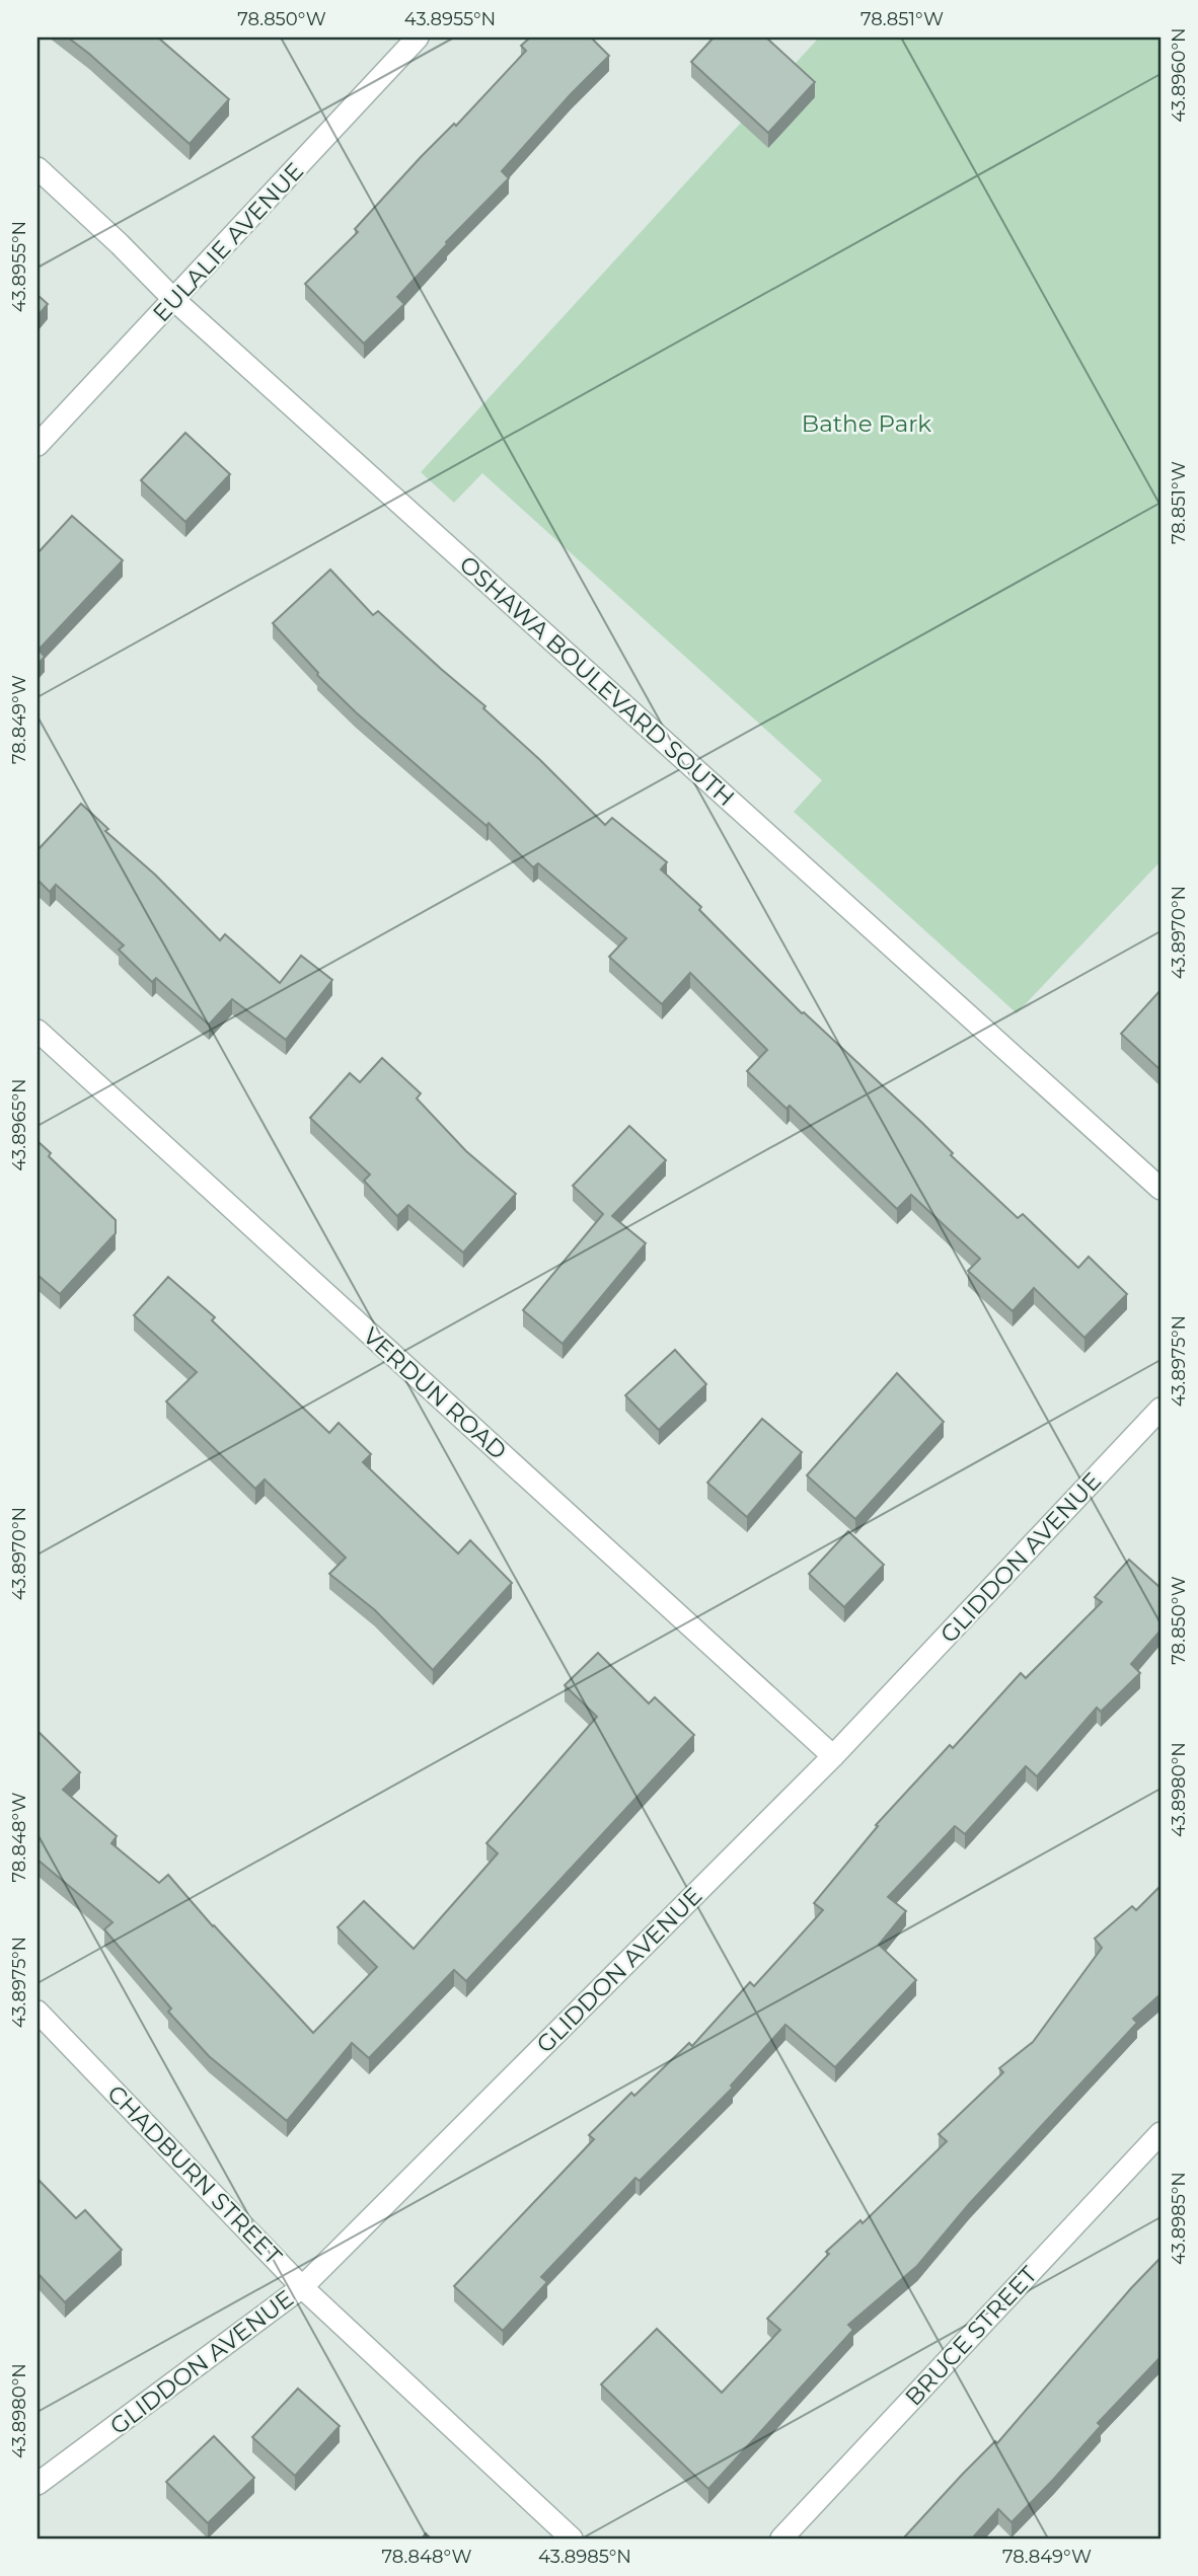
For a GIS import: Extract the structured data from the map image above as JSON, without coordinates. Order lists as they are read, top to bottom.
{
  "streets": {
    "street": [
      "EULALIE AVENUE",
      "OSHAWA BOULEVARD SOUTH",
      "VERDUN ROAD",
      "GLIDDON AVENUE",
      "CHADBURN STREET",
      "BRUCE STREET"
    ]
  },
  "crossings": [
    ["EULALIE AVENUE", "OSHAWA BOULEVARD SOUTH"],
    ["VERDUN ROAD", "GLIDDON AVENUE"],
    ["GLIDDON AVENUE", "CHADBURN STREET"]
  ],
  "parks": ["Bathe Park"],
  "coordinates": [
    "78.850°W",
    "43.8955°N",
    "78.851°W",
    "43.8960°N",
    "78.849°W",
    "43.8970°N",
    "43.8965°N",
    "43.8975°N",
    "43.8980°N",
    "78.848°W",
    "43.8985°N"
  ]
}
